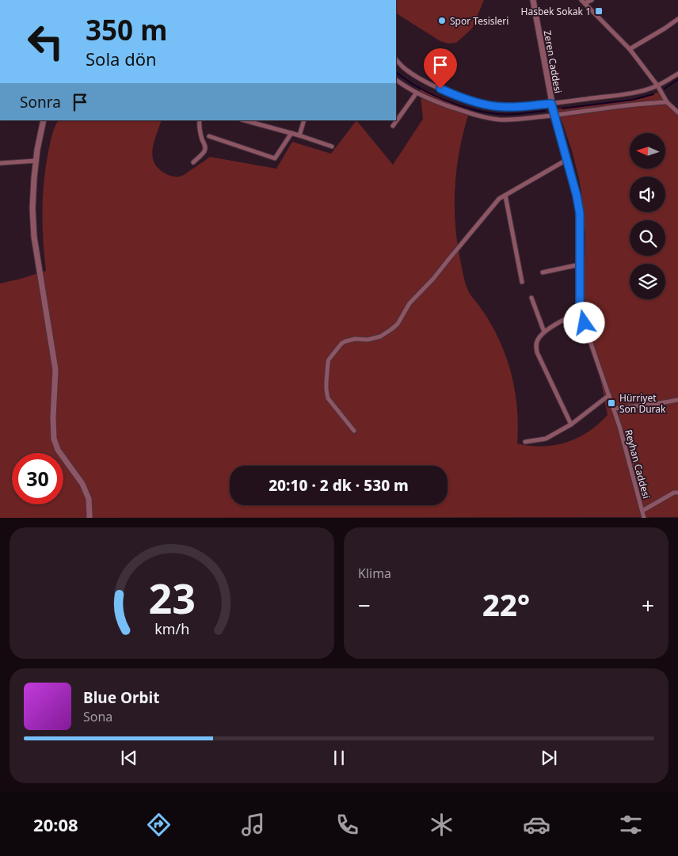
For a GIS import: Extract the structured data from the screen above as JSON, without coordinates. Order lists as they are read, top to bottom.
{
  "streets": {
    "street": ["Zeren Caddesi", "Reyhan Caddesi"]
  },
  "crossings": [
    ["Zeren Caddesi", "Reyhan Caddesi"]
  ],
  "places": {
    "transit": ["Hasbek Sokak 1", "Hürriyet Son Durak"],
    "other": ["Spor Tesisleri"]
  },
  "north": "left",
  "page": {
    "turn": ["350 m", "Sola dön"],
    "then": "Sonra",
    "limit": "30",
    "trip": "20:10 · 2 dk · 530 m",
    "tile": "Klima",
    "heat": ["−", "22°", "+"],
    "song": ["Blue Orbit", "Sona"],
    "tabs": "20:08",
    "gauge": ["23", "km/h"]
  }
}
